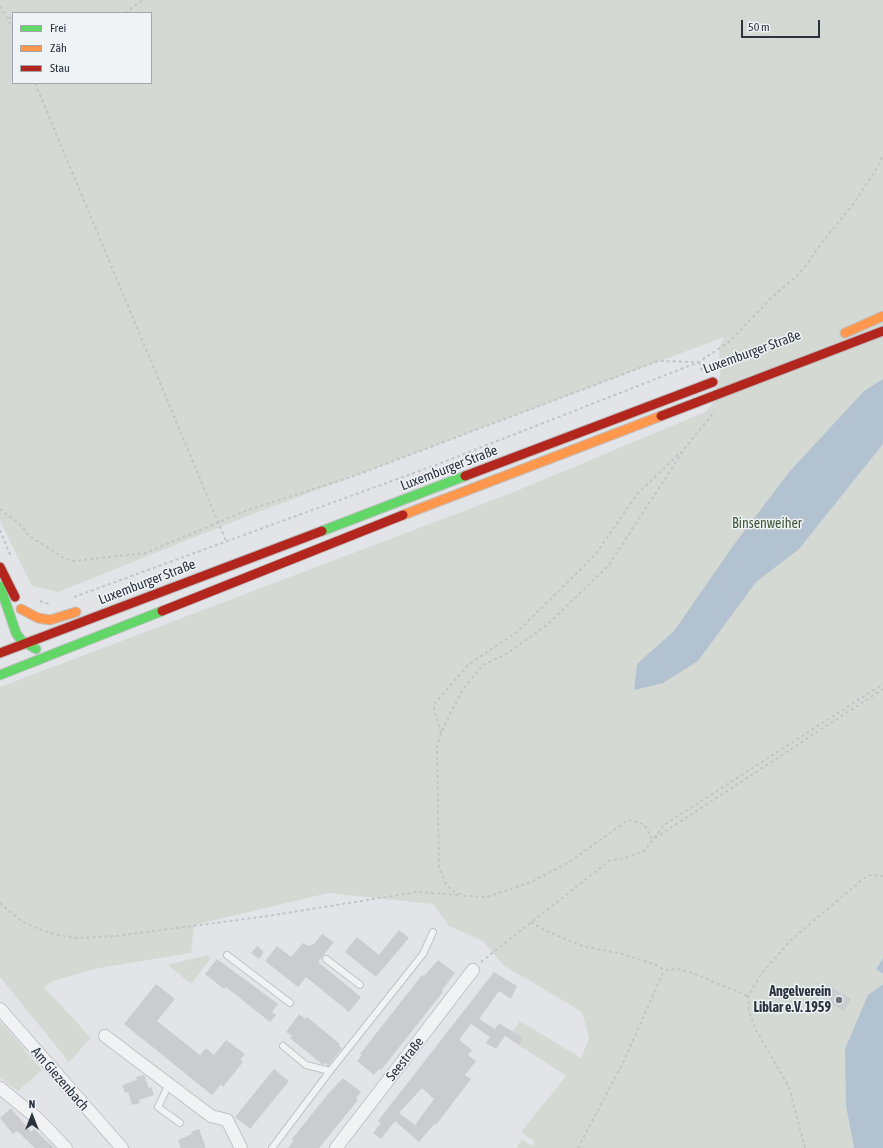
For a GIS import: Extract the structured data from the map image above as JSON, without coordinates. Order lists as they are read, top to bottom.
{
  "streets": {
    "main road": ["Luxemburger Straße"],
    "street": ["Seestraße", "Am Giezenbach"]
  },
  "parks": ["Binsenweiher"],
  "places": ["Angelverein Liblar e.V. 1959"],
  "legend": ["Frei", "Zäh", "Stau"],
  "scale_bar": "50 m",
  "north": "top"
}
